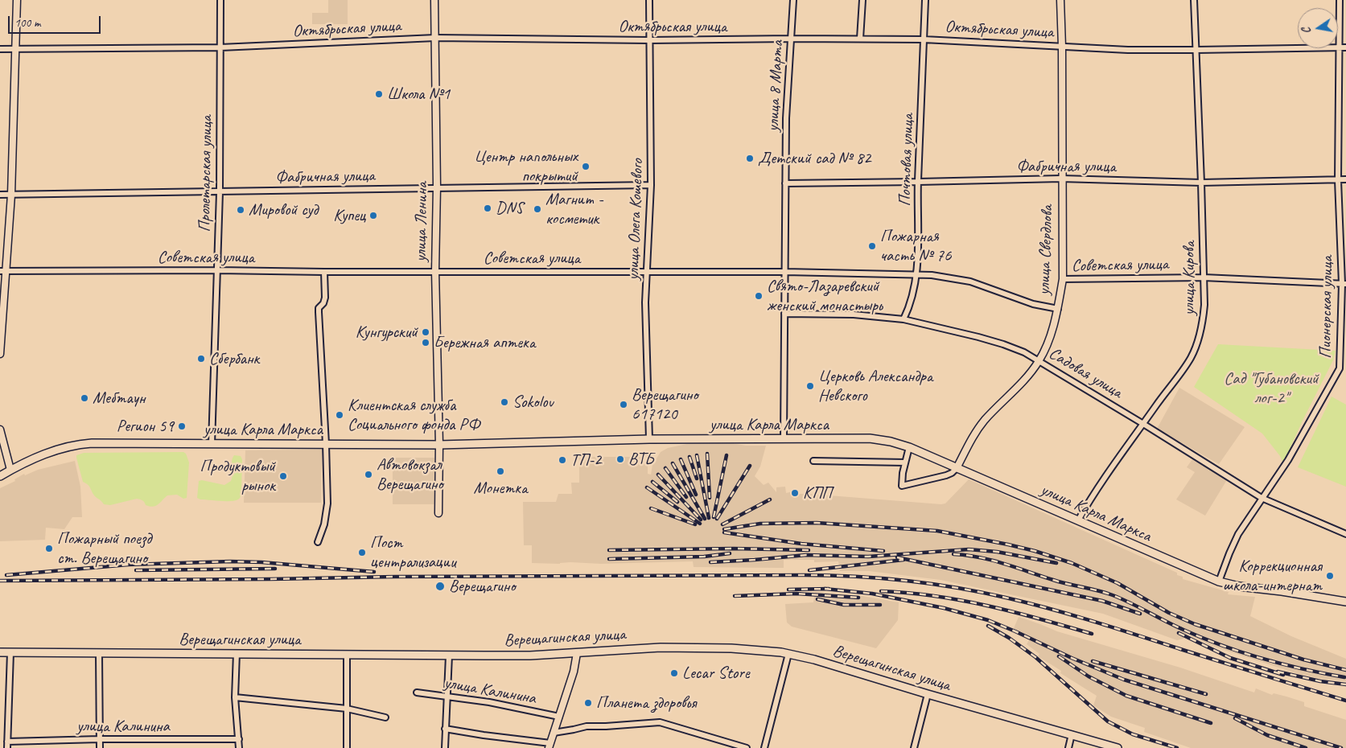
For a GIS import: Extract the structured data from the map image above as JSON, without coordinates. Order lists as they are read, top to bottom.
{
  "streets": {
    "main road": ["улица Карла Маркса", "Верещагинская улица"],
    "street": [
      "Октябрьская улица",
      "улица 8 Марта",
      "Почтовая улица",
      "Фабричная улица",
      "Пролетарская улица",
      "улица Олега Кошевого",
      "улица Ленина",
      "улица Свердлова",
      "Советская улица",
      "улица Кирова",
      "Пионерская улица",
      "Садовая улица",
      "улица Калинина"
    ]
  },
  "crossings": [
    ["Октябрьская улица", "улица 8 Марта"],
    ["Октябрьская улица", "Почтовая улица"],
    ["Октябрьская улица", "Пролетарская улица"],
    ["Октябрьская улица", "улица Олега Кошевого"],
    ["Октябрьская улица", "улица Ленина"],
    ["Октябрьская улица", "улица Свердлова"],
    ["Октябрьская улица", "улица Кирова"],
    ["Октябрьская улица", "Пионерская улица"],
    ["улица 8 Марта", "Фабричная улица"],
    ["улица 8 Марта", "Советская улица"],
    ["улица 8 Марта", "Садовая улица"],
    ["улица 8 Марта", "улица Карла Маркса"],
    ["Почтовая улица", "Фабричная улица"],
    ["Почтовая улица", "Советская улица"],
    ["Почтовая улица", "Садовая улица"],
    ["Фабричная улица", "Пролетарская улица"],
    ["Фабричная улица", "улица Олега Кошевого"],
    ["Фабричная улица", "улица Ленина"],
    ["Фабричная улица", "улица Свердлова"],
    ["Фабричная улица", "улица Кирова"],
    ["Фабричная улица", "Пионерская улица"],
    ["Пролетарская улица", "Советская улица"],
    ["Пролетарская улица", "улица Карла Маркса"],
    ["улица Олега Кошевого", "Советская улица"],
    ["улица Олега Кошевого", "улица Карла Маркса"],
    ["улица Ленина", "Советская улица"],
    ["улица Ленина", "улица Карла Маркса"],
    ["улица Свердлова", "Советская улица"],
    ["улица Свердлова", "Садовая улица"],
    ["улица Свердлова", "улица Карла Маркса"],
    ["Советская улица", "улица Кирова"],
    ["Советская улица", "Пионерская улица"],
    ["улица Кирова", "Садовая улица"],
    ["улица Кирова", "улица Карла Маркса"],
    ["Пионерская улица", "Садовая улица"],
    ["Пионерская улица", "улица Карла Маркса"]
  ],
  "parks": ["Сад \"Губановский лог-2\""],
  "places": [
    "Школа №1",
    "Детский сад № 82",
    "Центр напольных покрытий",
    "DNS",
    "Магнит - косметик",
    "Мировой суд",
    "Купец",
    "Пожарная часть № 76",
    "Свято-Лазаревский женский монастырь",
    "Кунгурский",
    "Бережная аптека",
    "Сбербанк",
    "Церковь Александра Невского",
    "Мебтаун",
    "Sokolov",
    "Верещагино 617120",
    "Клиентская служба Социального фонда РФ",
    "Регион 59",
    "ВТБ",
    "ТП-2",
    "Монетка",
    "Автовокзал Верещагино",
    "Продуктовый рынок",
    "КПП",
    "Пожарный поезд ст. Верещагино",
    "Пост централизации",
    "Коррекционная школа-интернат",
    "Верещагино",
    "Lecar Store",
    "Планета здоровья"
  ],
  "scale_bar": "100 m",
  "north": "left"
}
